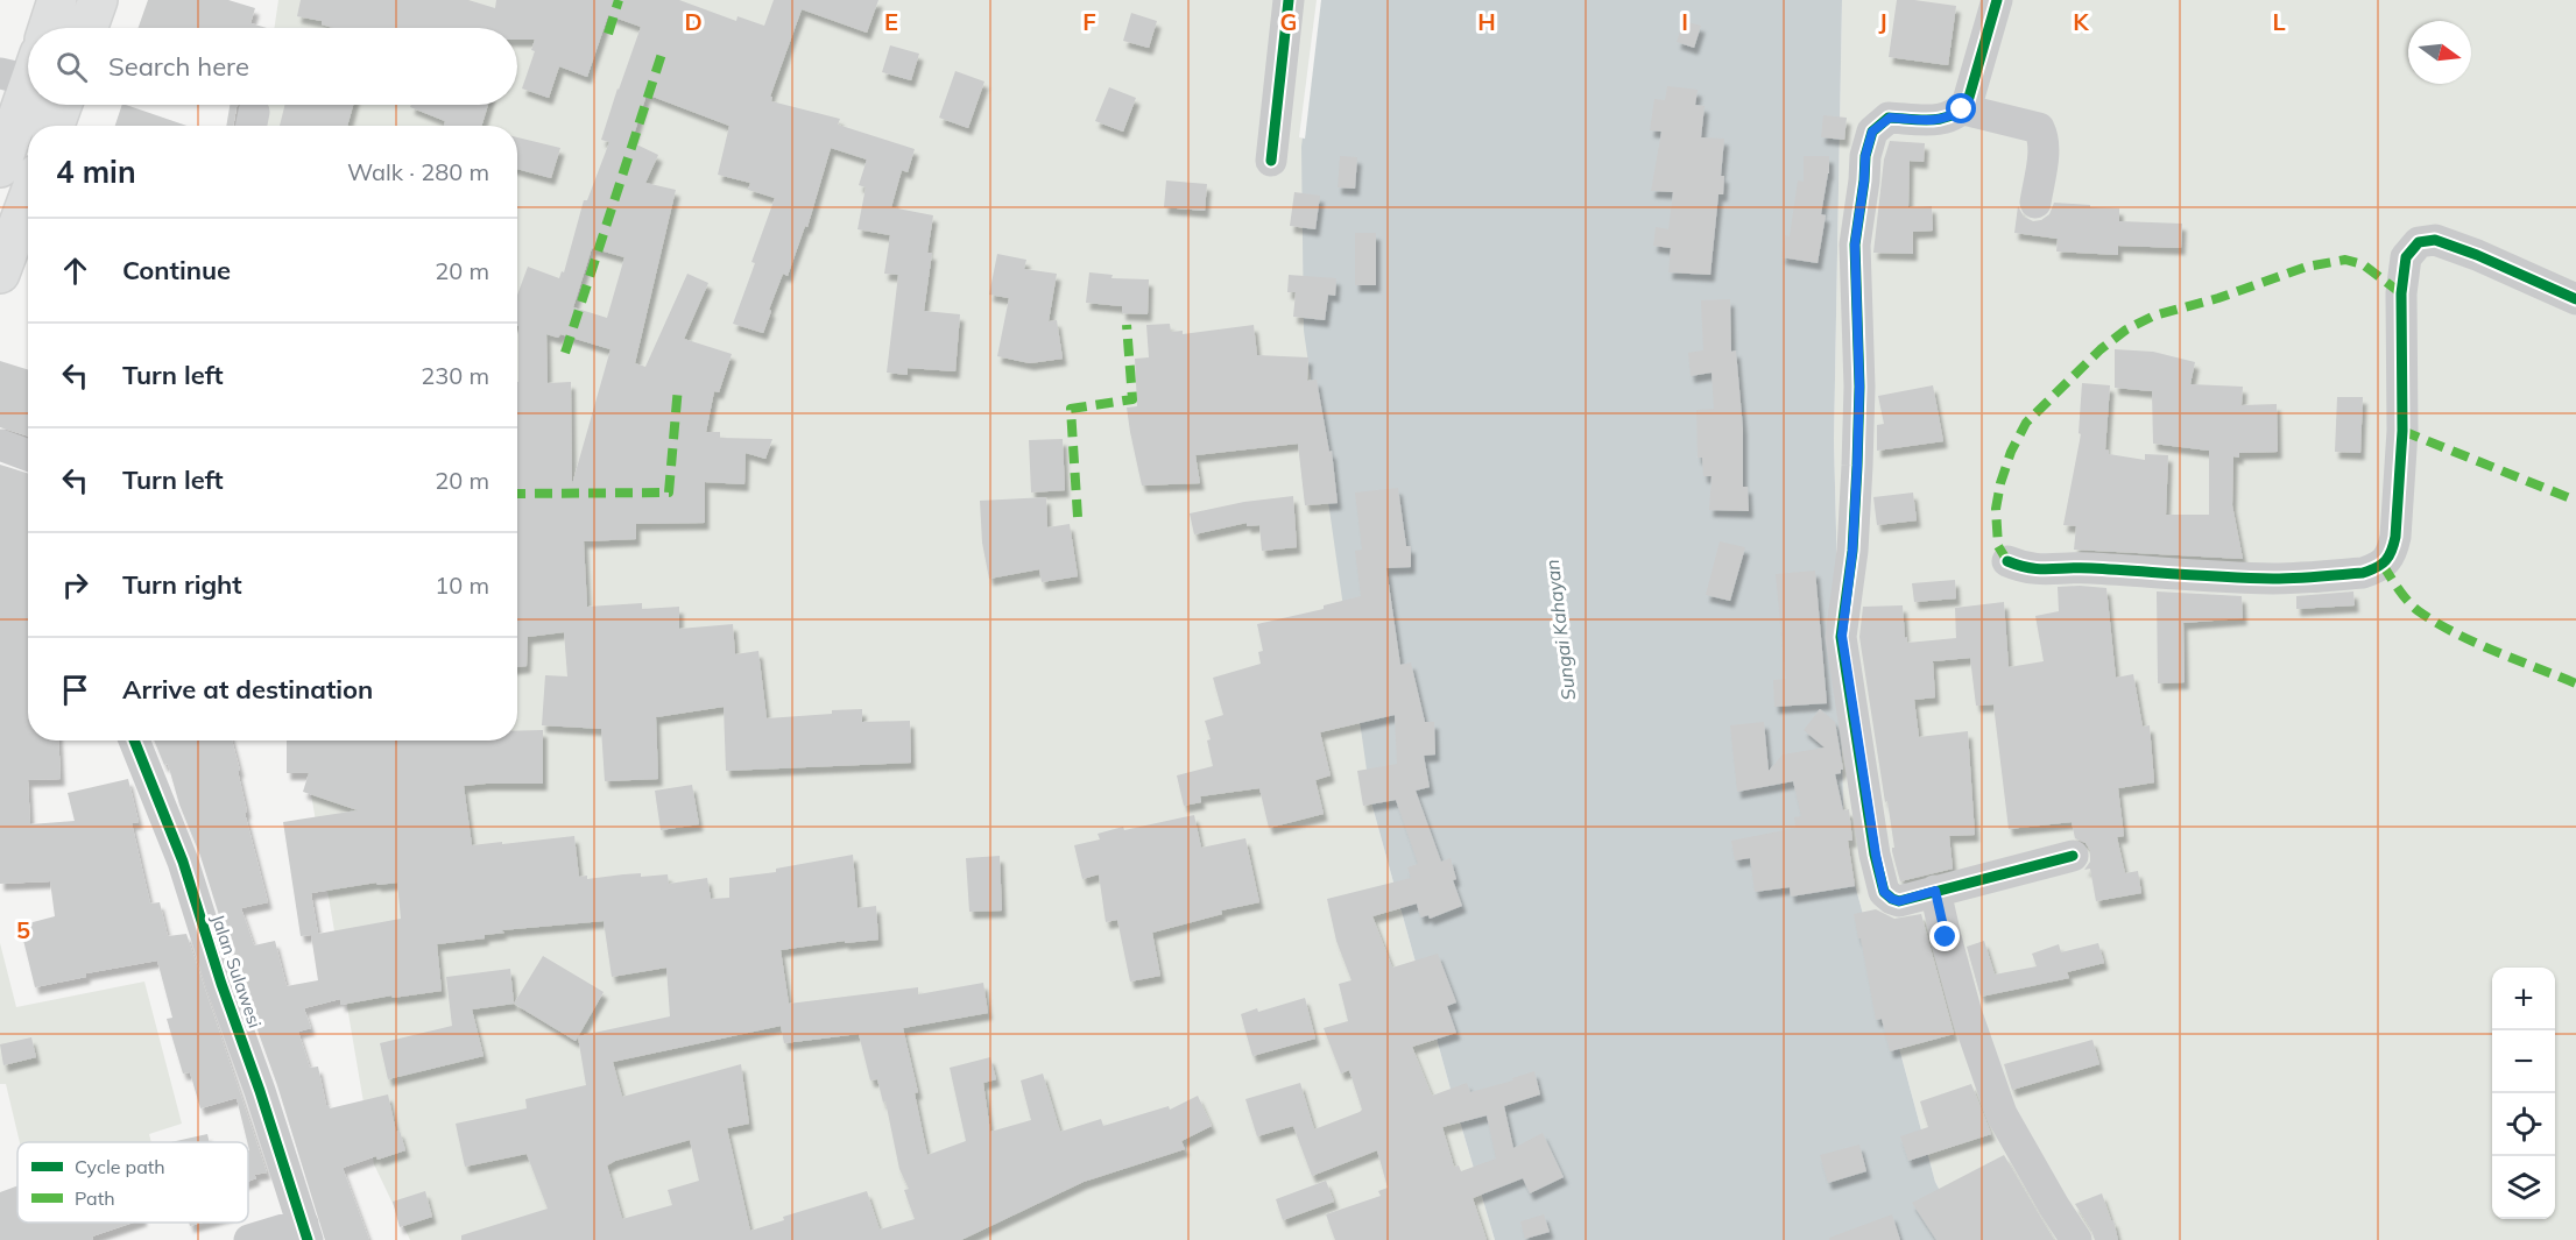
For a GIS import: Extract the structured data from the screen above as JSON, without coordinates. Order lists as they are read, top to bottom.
{
  "streets": {
    "street": ["Jalan Sulawesi"]
  },
  "water": ["Sungai Kahayan"],
  "legend": ["Cycle path", "Path"],
  "north": "right",
  "page": {
    "search": "Search here",
    "heading": ["4 min", "Walk · 280 m"],
    "list": [
      ["Continue", "20 m"],
      ["Turn left", "230 m"],
      ["Turn left", "20 m"],
      ["Turn right", "10 m"],
      "Arrive at destination"
    ],
    "map_buttons": ["+", "−"]
  },
  "grid": {
    "columns": [
      "D",
      "E",
      "F",
      "G",
      "H",
      "I",
      "J",
      "K",
      "L"
    ],
    "rows": ["5"]
  }
}
